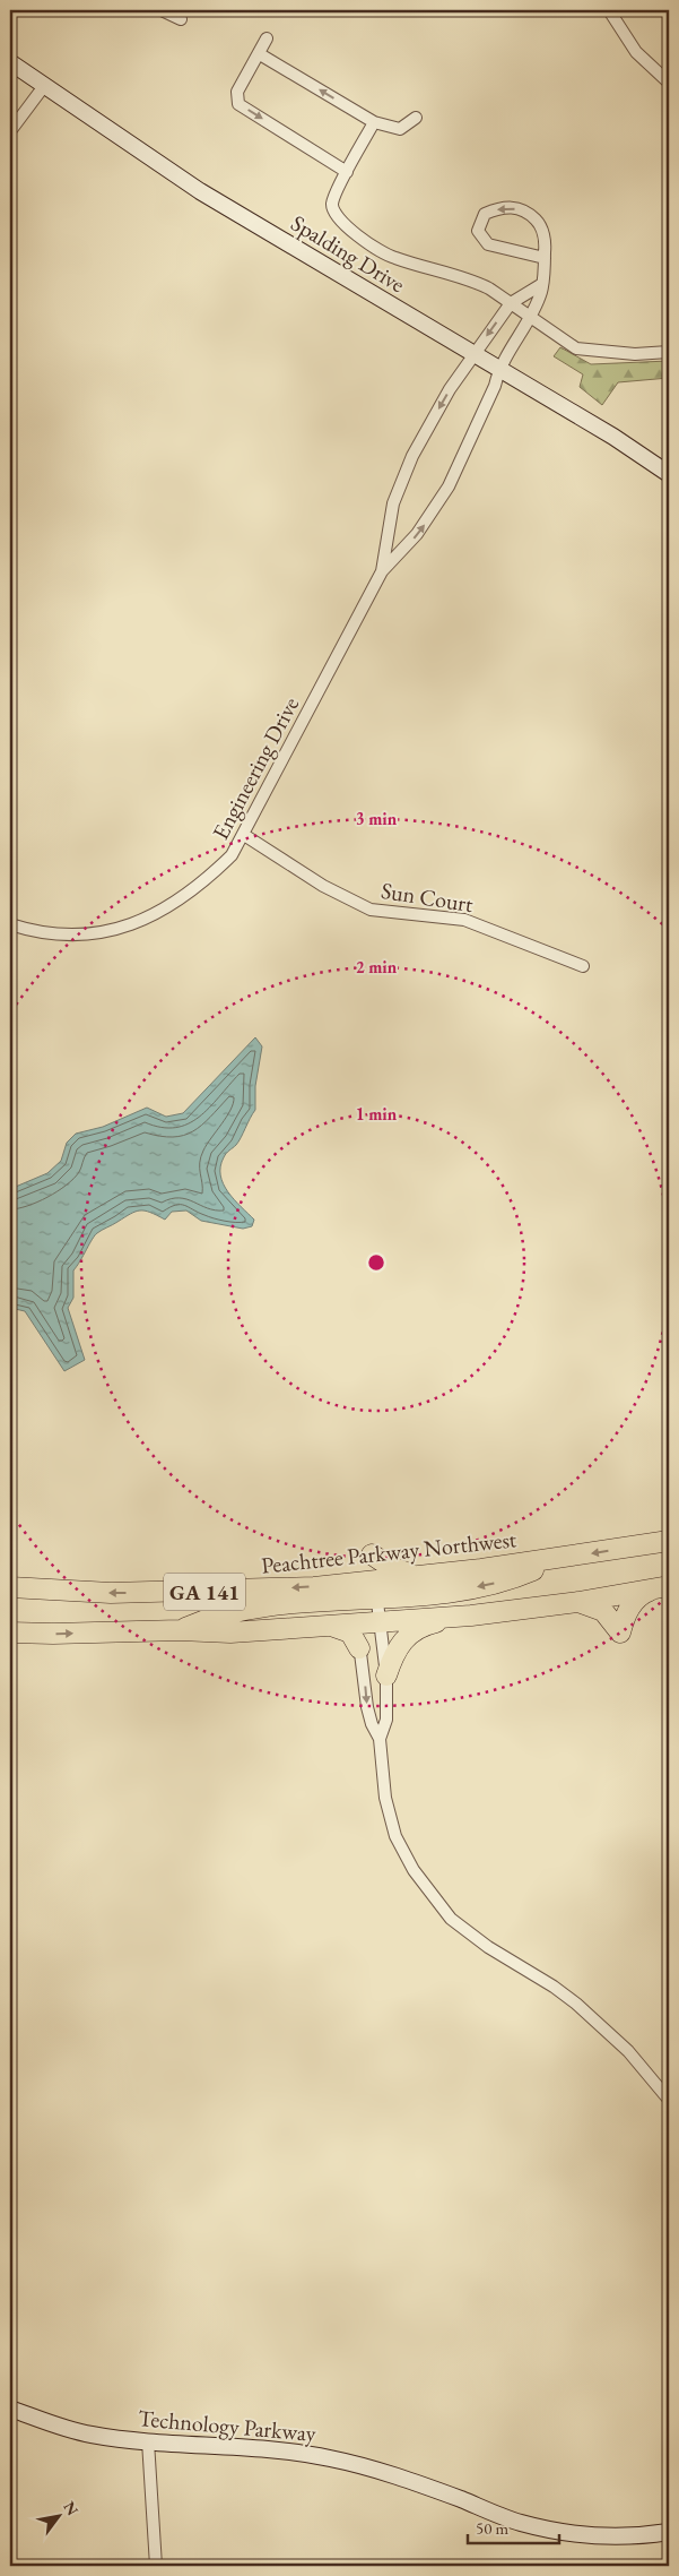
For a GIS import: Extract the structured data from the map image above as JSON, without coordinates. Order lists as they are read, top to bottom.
{
  "streets": {
    "highway": ["Peachtree Parkway Northwest", "GA 141"],
    "main road": ["Spalding Drive", "Technology Parkway"],
    "street": ["Engineering Drive", "Sun Court"]
  },
  "crossings": [
    ["Spalding Drive", "Engineering Drive"],
    ["Engineering Drive", "Sun Court"]
  ],
  "scale_bar": "50 m",
  "north": "top right",
  "rings": ["3 min", "2 min", "1 min"]
}
